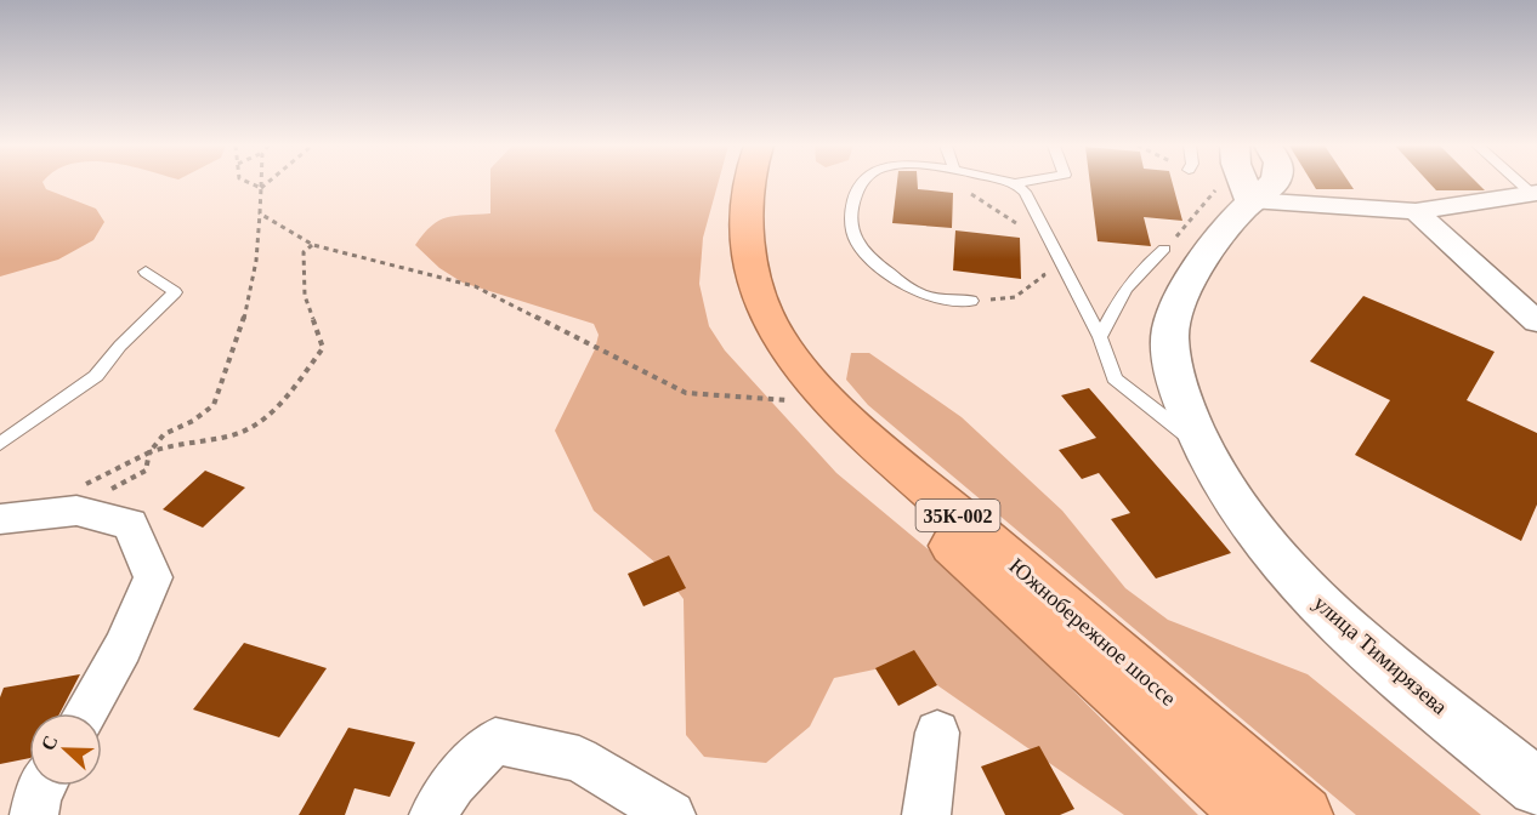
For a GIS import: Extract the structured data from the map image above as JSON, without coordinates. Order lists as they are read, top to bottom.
{
  "streets": {
    "highway": ["35К-002", "Южнобережное шоссе"],
    "street": ["улица Тимирязева"]
  },
  "north": "left"
}
